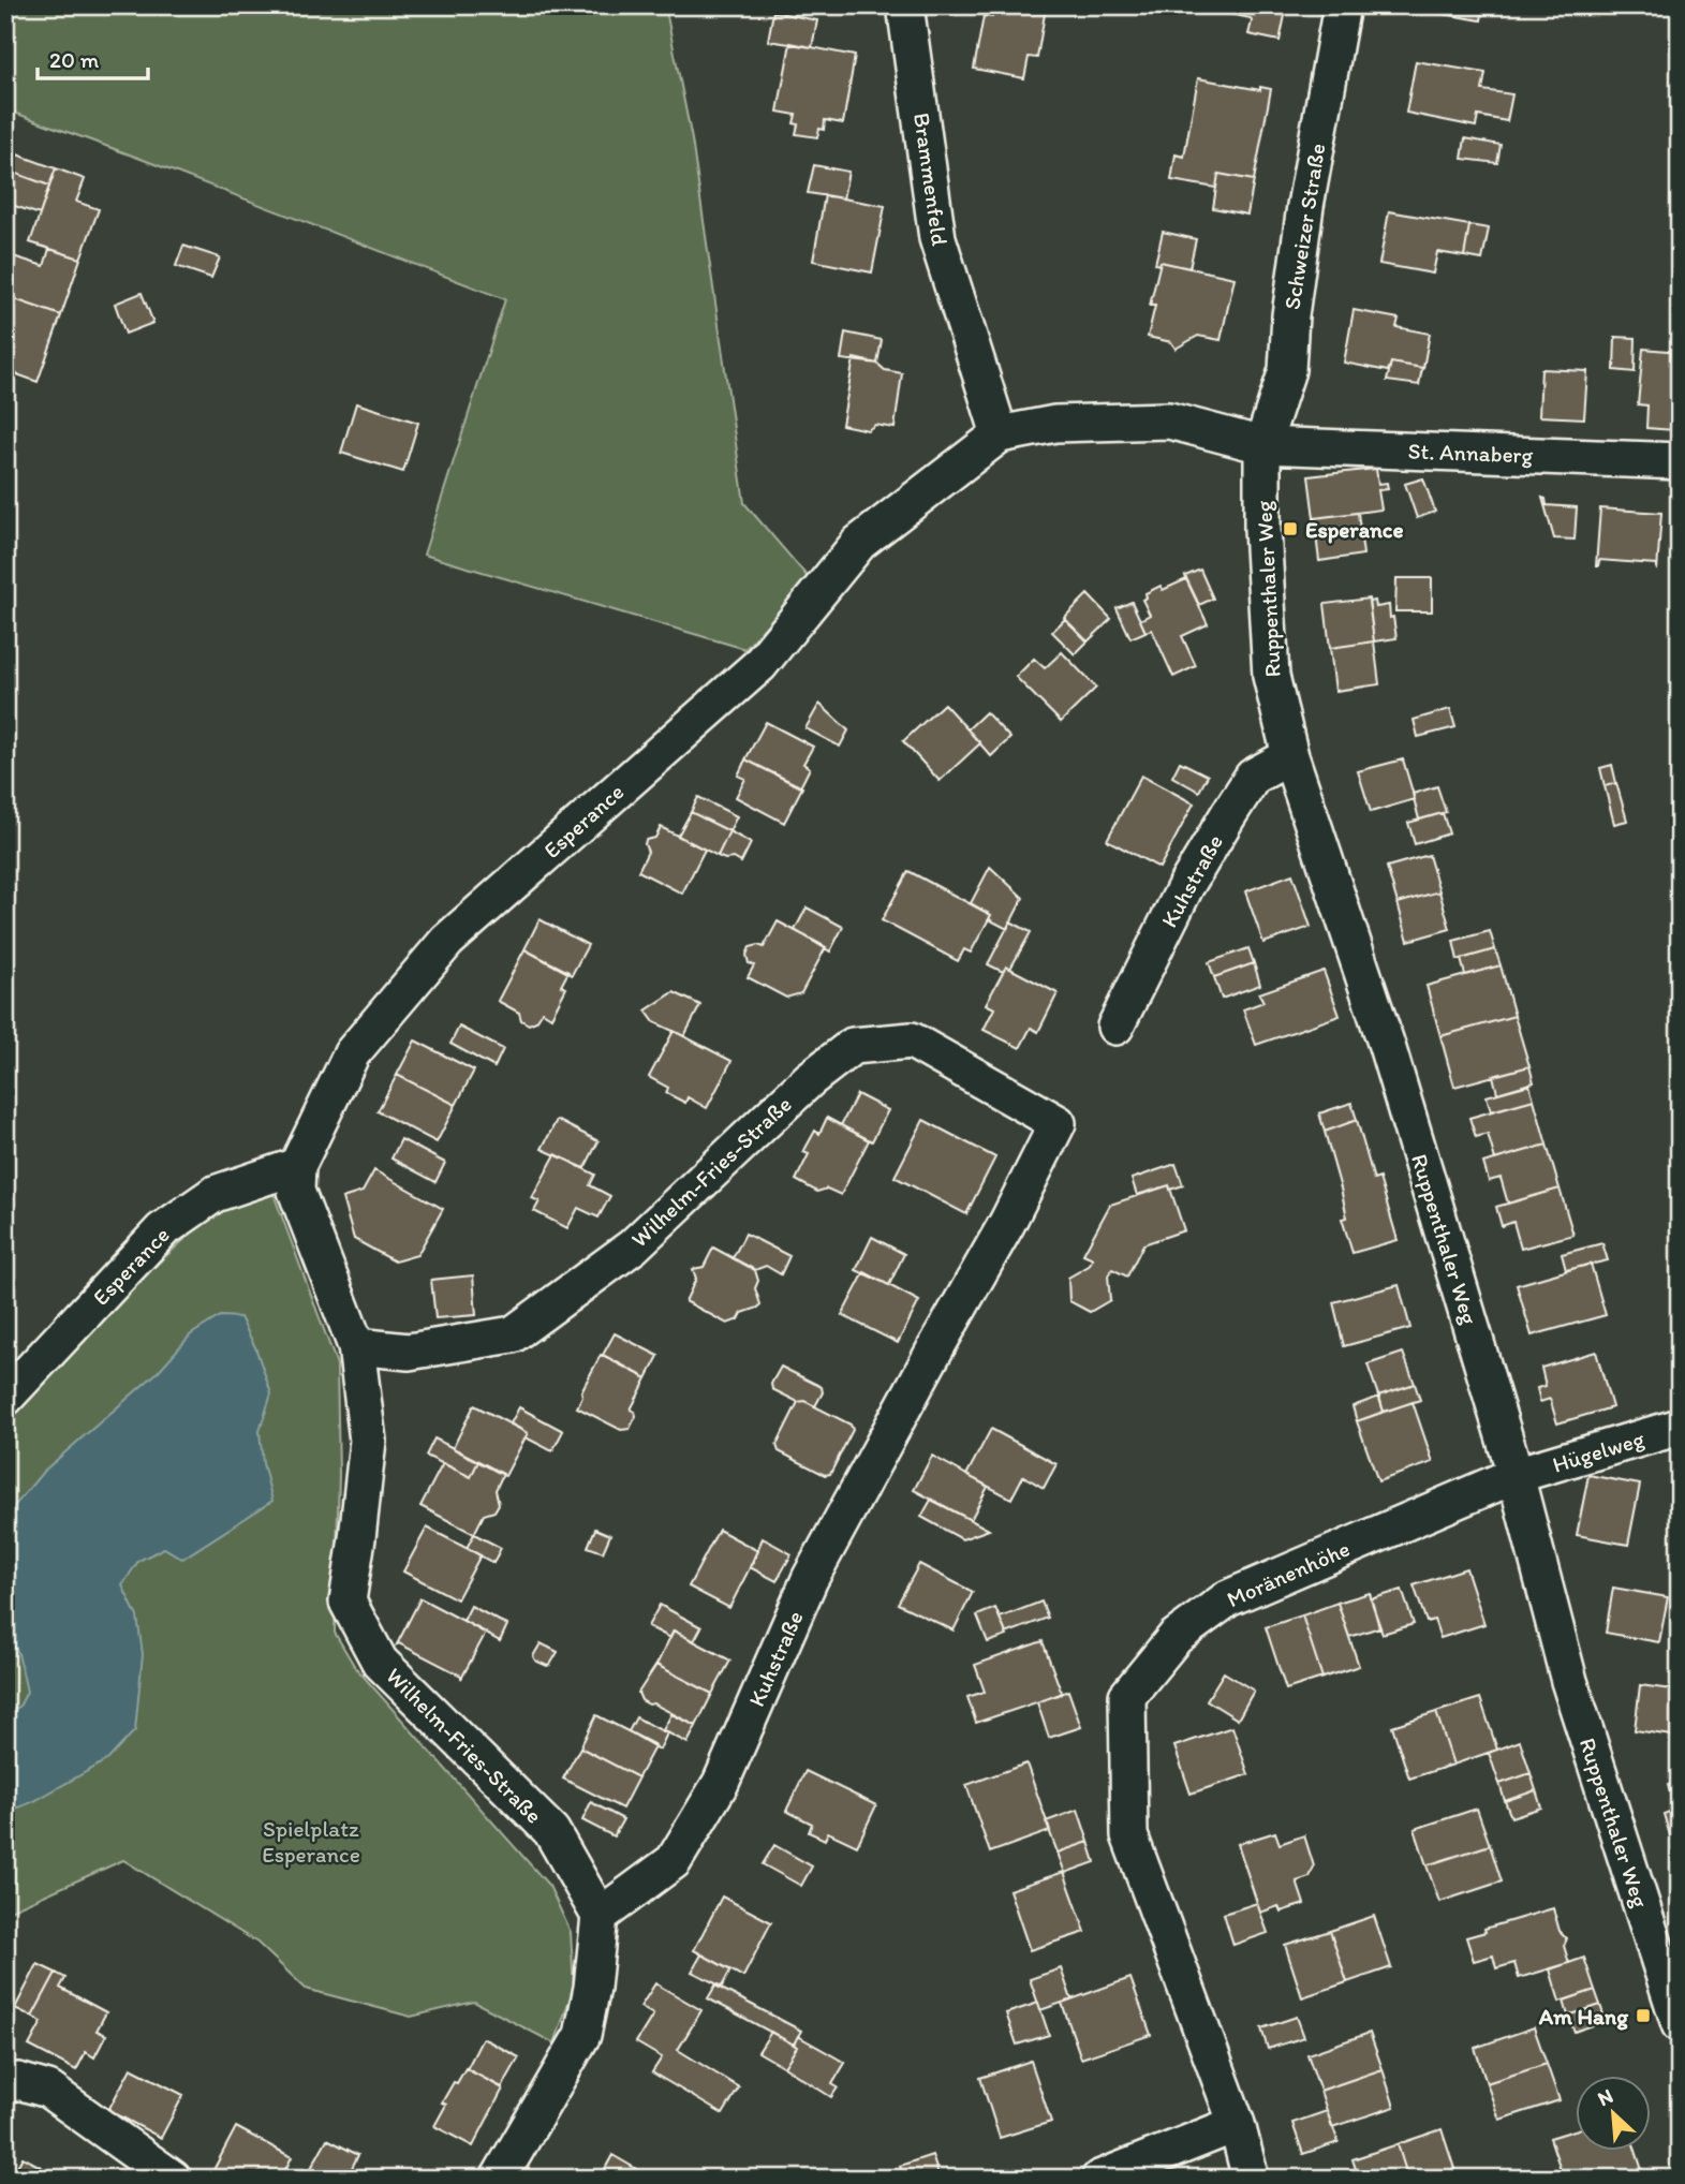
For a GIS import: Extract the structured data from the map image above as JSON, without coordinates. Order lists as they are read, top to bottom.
{
  "streets": {
    "street": [
      "Brammenfeld",
      "Schweizer Straße",
      "St. Annaberg",
      "Ruppenthaler Weg",
      "Esperance",
      "Kuhstraße",
      "Wilhelm-Fries-Straße",
      "Hügelweg",
      "Moränenhöhe"
    ]
  },
  "crossings": [
    ["Brammenfeld", "Esperance"],
    ["Schweizer Straße", "St. Annaberg"],
    ["Schweizer Straße", "Ruppenthaler Weg"],
    ["Schweizer Straße", "Esperance"],
    ["St. Annaberg", "Ruppenthaler Weg"],
    ["St. Annaberg", "Esperance"],
    ["Ruppenthaler Weg", "Esperance"],
    ["Ruppenthaler Weg", "Kuhstraße"],
    ["Ruppenthaler Weg", "Hügelweg"],
    ["Ruppenthaler Weg", "Moränenhöhe"],
    ["Esperance", "Wilhelm-Fries-Straße"],
    ["Kuhstraße", "Wilhelm-Fries-Straße"],
    ["Hügelweg", "Moränenhöhe"]
  ],
  "parks": ["Spielplatz Esperance"],
  "places": {
    "transit": ["Esperance", "Am Hang"]
  },
  "scale_bar": "20 m",
  "north": "top left"
}
